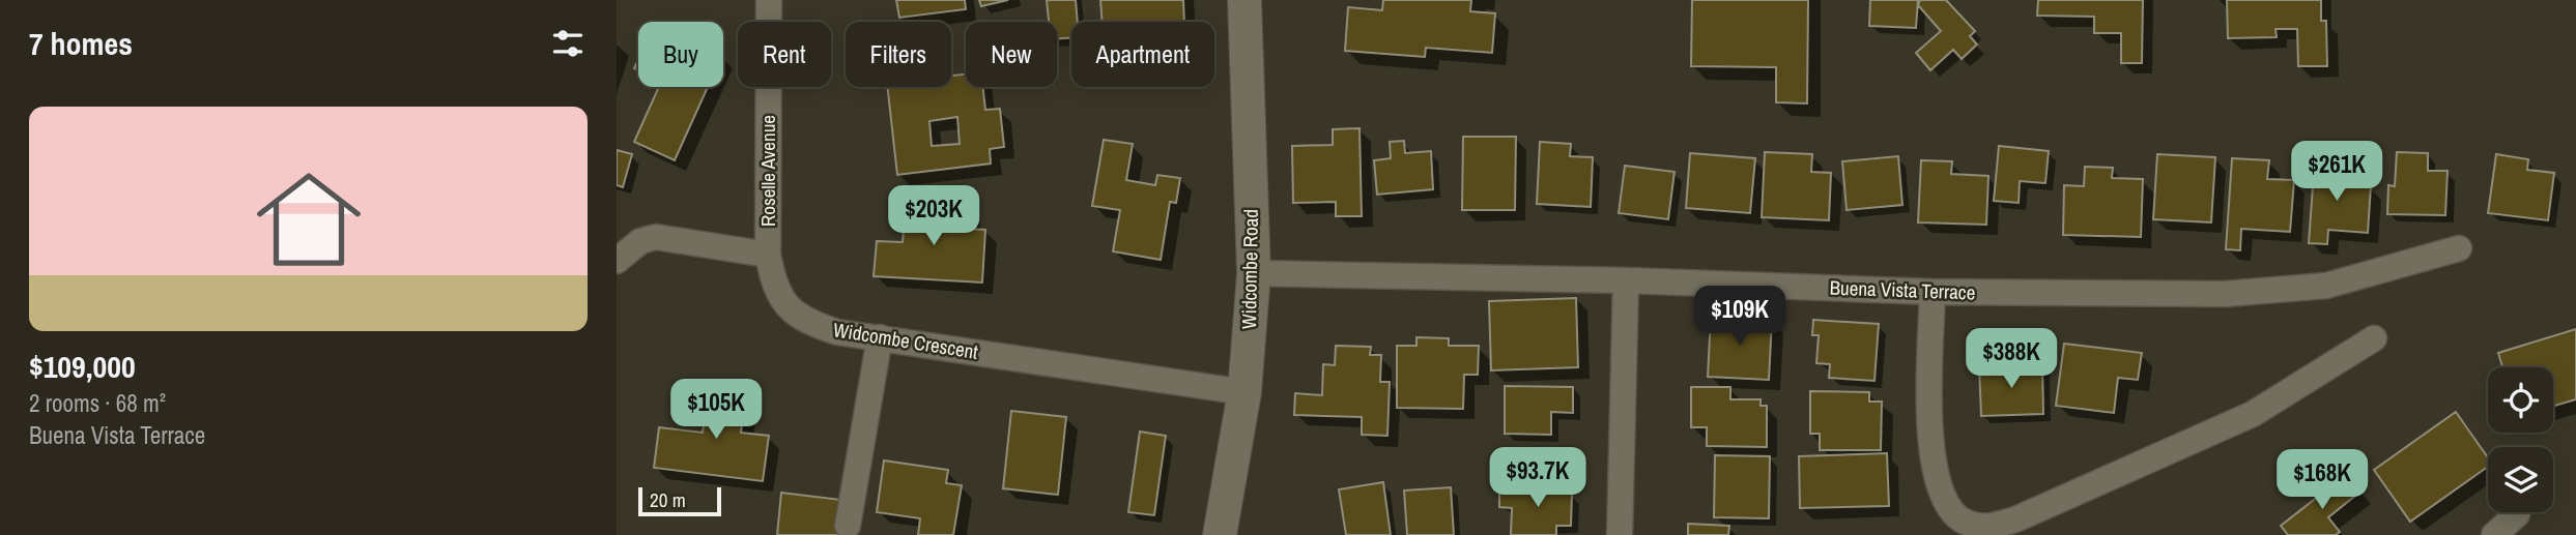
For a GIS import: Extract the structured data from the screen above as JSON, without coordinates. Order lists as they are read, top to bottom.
{
  "streets": {
    "street": [
      "Roselle Avenue",
      "Widcombe Road",
      "Buena Vista Terrace",
      "Widcombe Crescent"
    ]
  },
  "crossings": [
    ["Roselle Avenue", "Widcombe Crescent"],
    ["Widcombe Road", "Buena Vista Terrace"],
    ["Widcombe Road", "Widcombe Crescent"]
  ],
  "scale_bar": "20 m",
  "page": {
    "heading": "7 homes",
    "chip": [
      "Buy",
      "Rent",
      "Filters",
      "New",
      "Apartment"
    ],
    "list": [
      {
        "name": "$109,000",
        "note": "2 rooms · 68 m² · Buena Vista Terrace"
      }
    ],
    "price": [
      "$261K",
      "$203K",
      "$109K",
      "$388K",
      "$105K",
      "$93.7K",
      "$168K"
    ],
    "scale": "20 m"
  }
}
